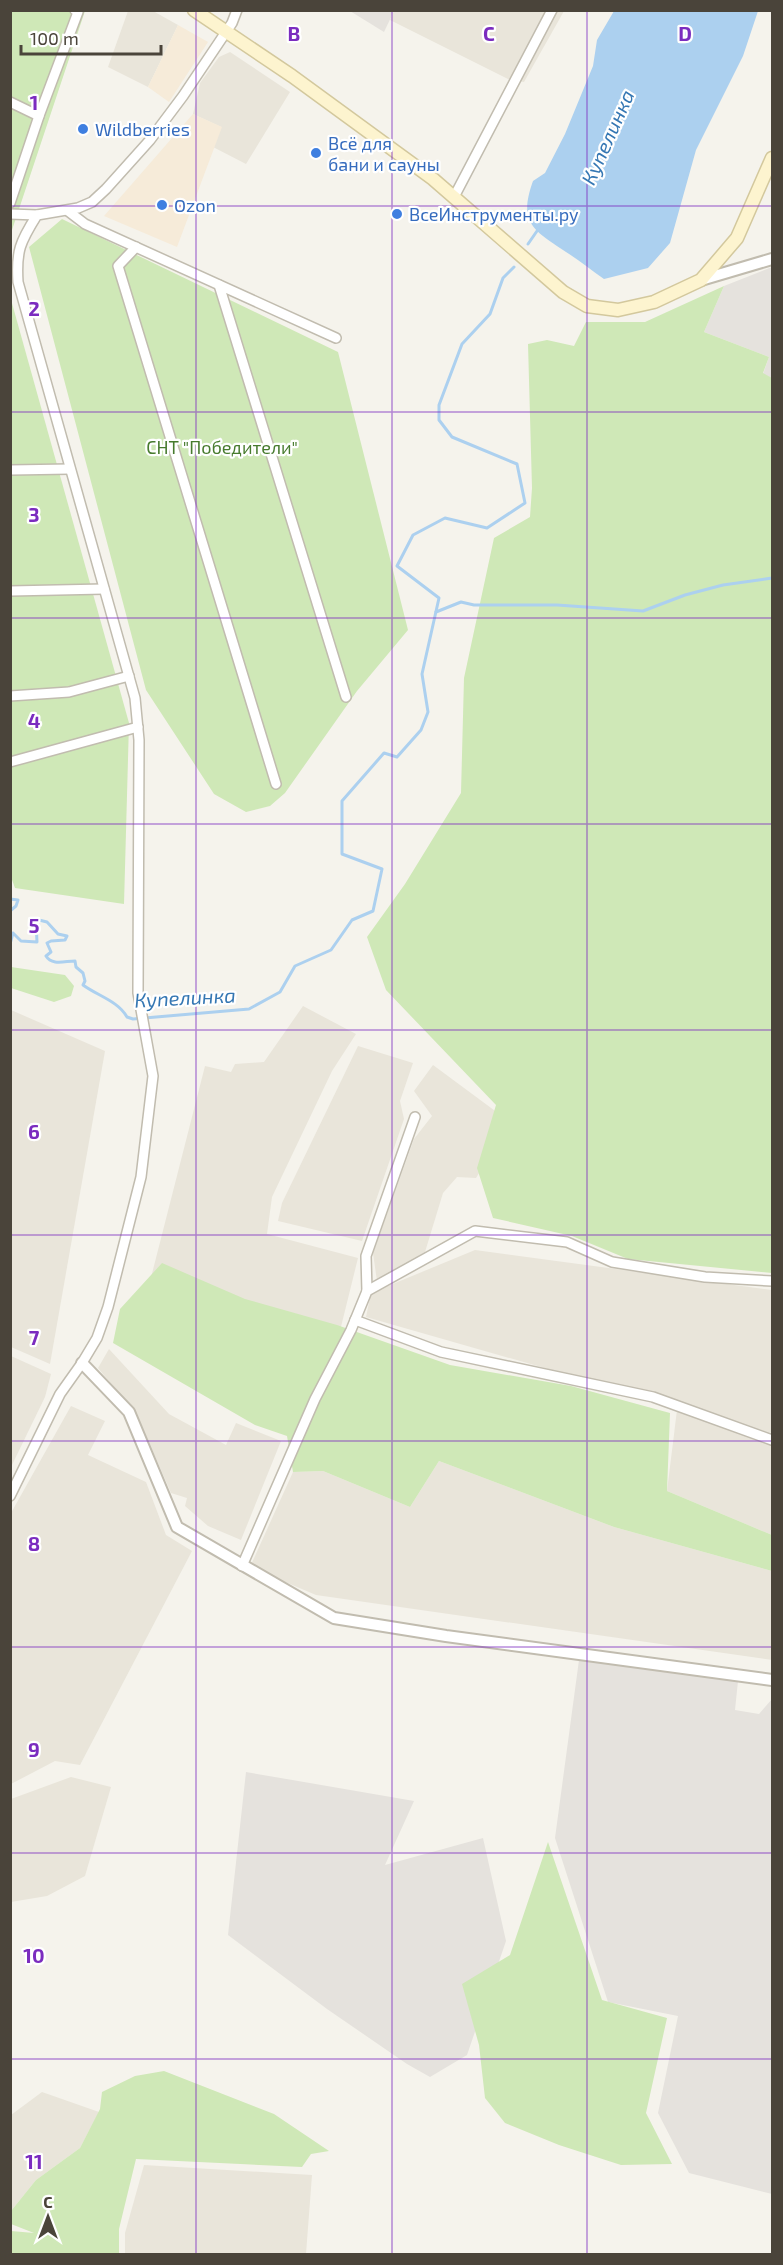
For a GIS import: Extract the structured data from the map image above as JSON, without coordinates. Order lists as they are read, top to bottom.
{
  "water": ["Купелинка"],
  "parks": ["СНТ \"Победители\""],
  "places": [
    "Wildberries",
    "Всё для бани и сауны",
    "Ozon",
    "ВсеИнструменты.ру"
  ],
  "scale_bar": "100 m",
  "north": "top",
  "grid": {
    "columns": ["B", "C", "D"],
    "rows": [
      "1",
      "2",
      "3",
      "4",
      "5",
      "6",
      "7",
      "8",
      "9",
      "10",
      "11"
    ]
  }
}
